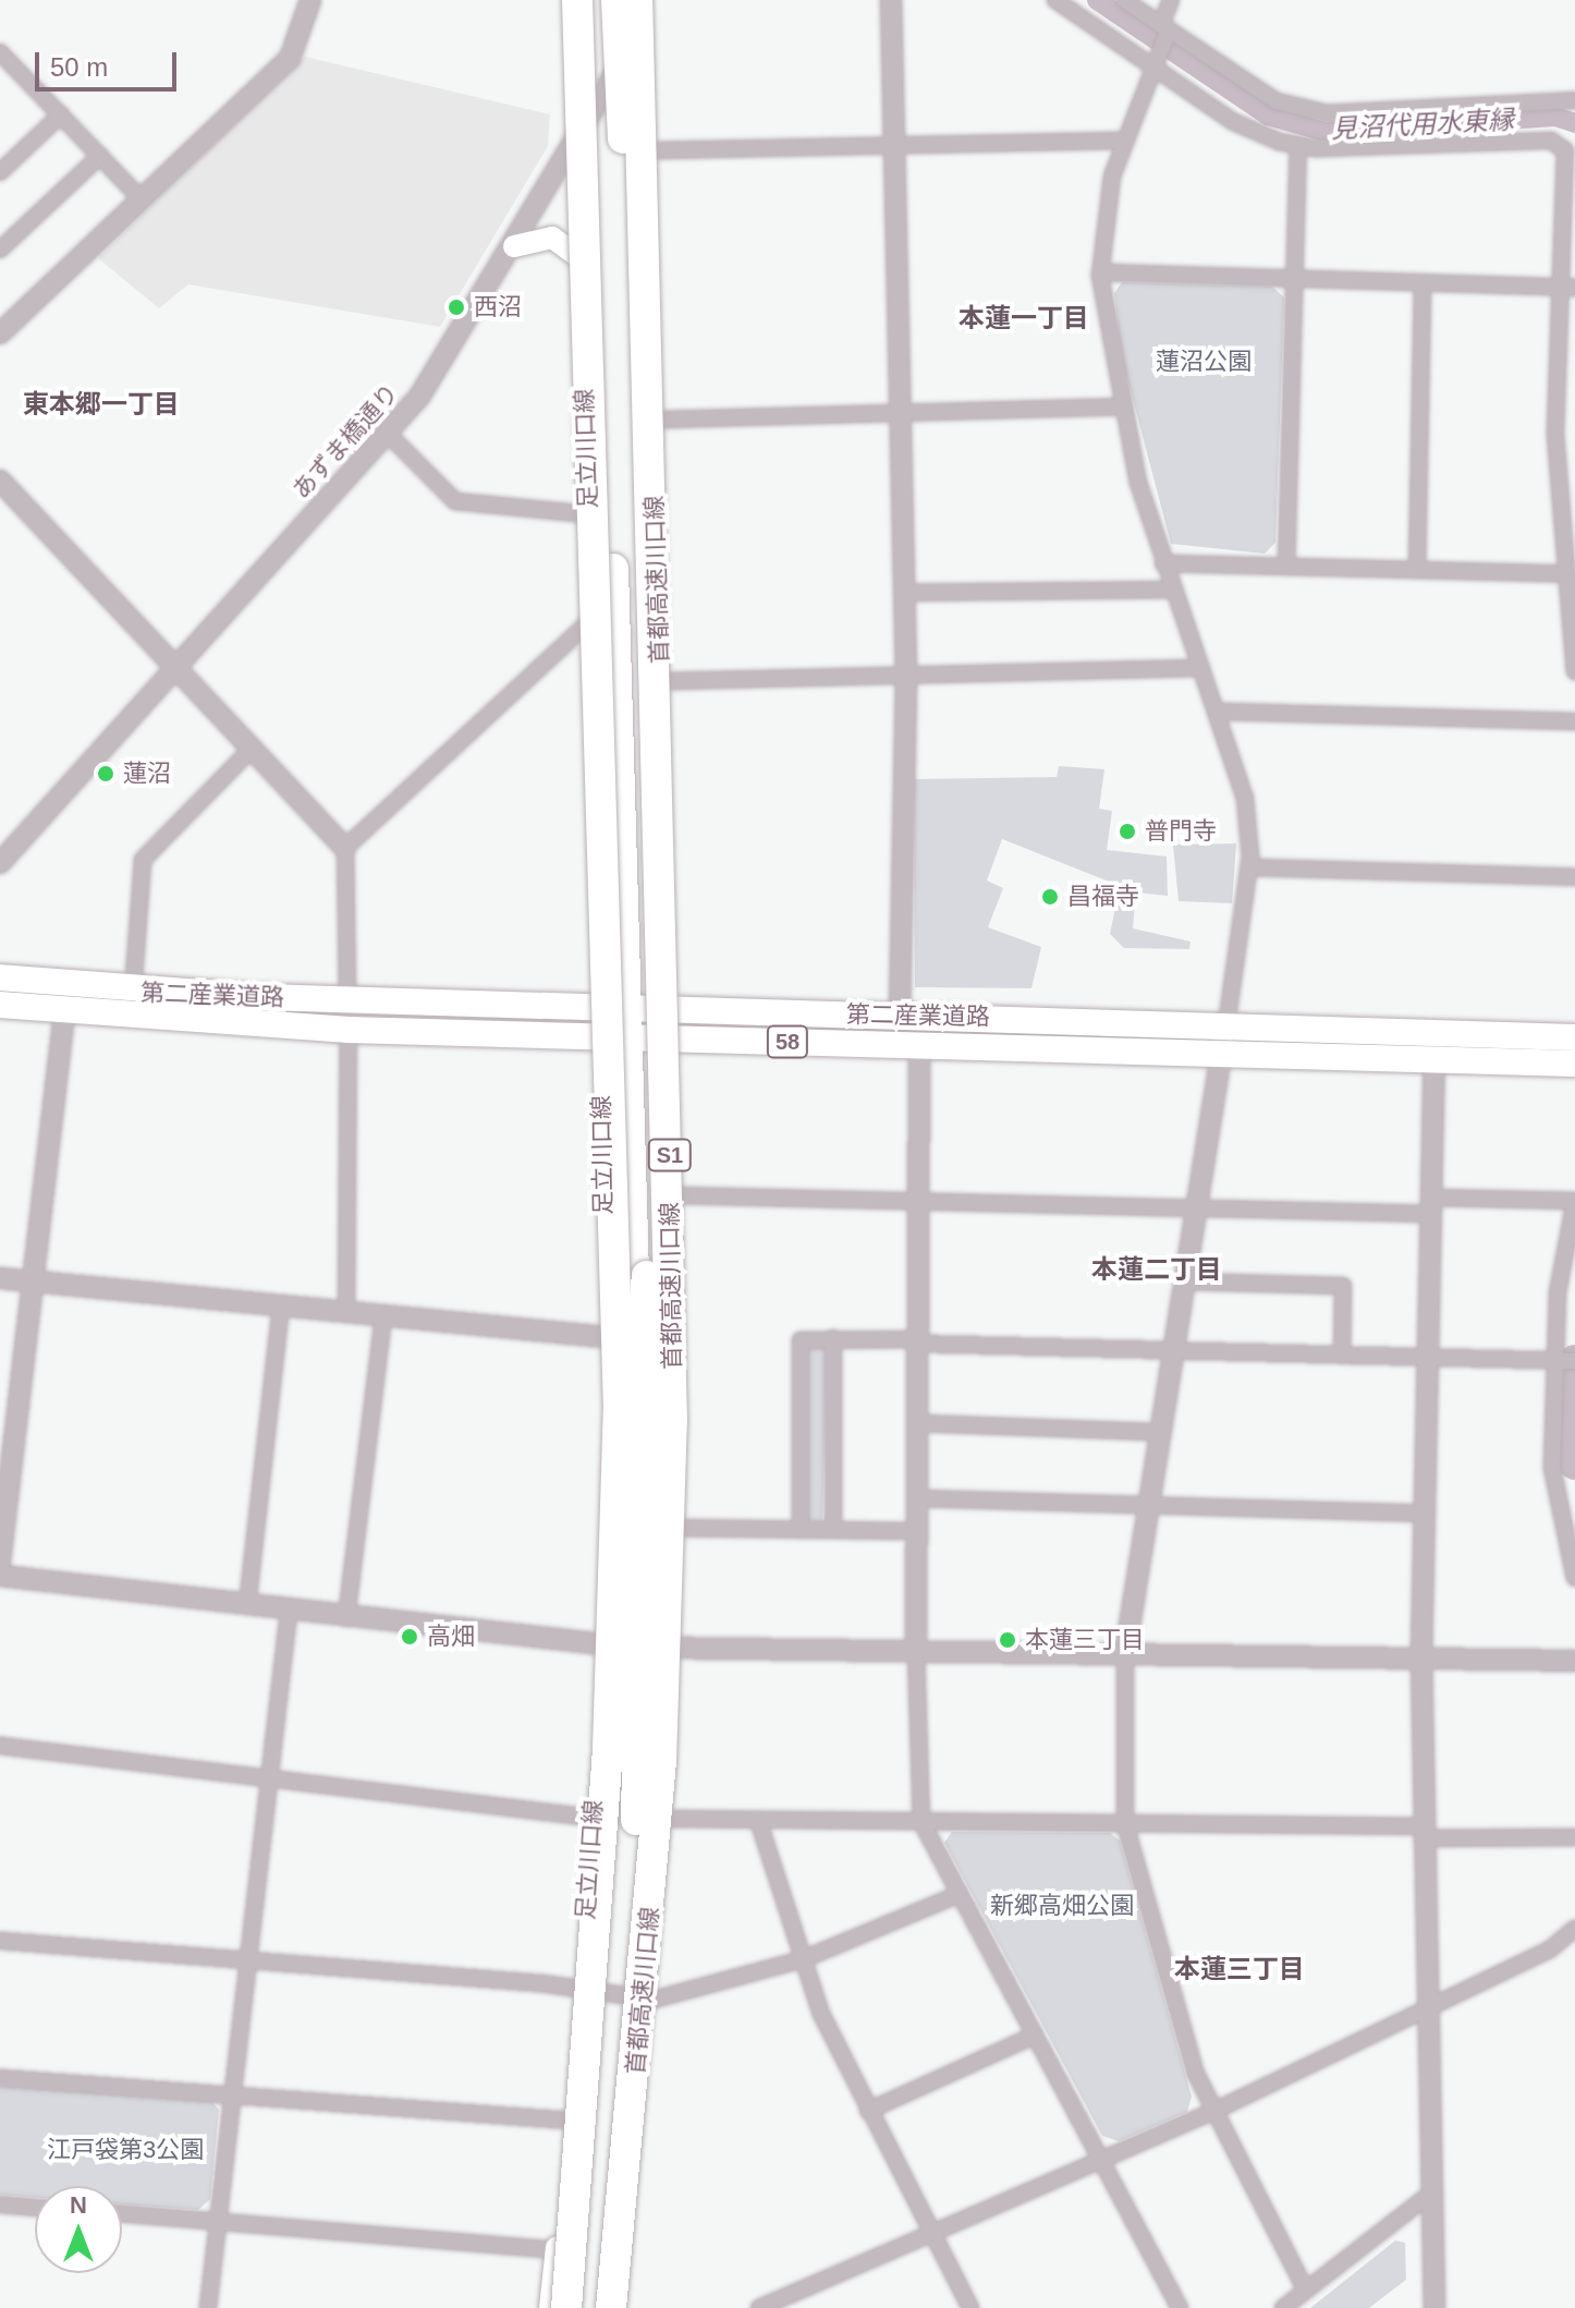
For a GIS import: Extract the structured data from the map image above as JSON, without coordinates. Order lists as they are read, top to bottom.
{
  "streets": {
    "highway": ["首都高速川口線", "S1"],
    "main road": ["足立川口線", "第二産業道路", "58"],
    "street": ["あずま橋通り"]
  },
  "crossings": [
    ["あずま橋通り", "足立川口線"],
    ["あずま橋通り", "首都高速川口線"],
    ["足立川口線", "首都高速川口線"],
    ["足立川口線", "第二産業道路"]
  ],
  "districts": [
    "本蓮一丁目",
    "東本郷一丁目",
    "本蓮二丁目",
    "本蓮三丁目"
  ],
  "water": ["見沼代用水東縁"],
  "parks": ["蓮沼公園", "新郷高畑公園", "江戸袋第3公園"],
  "places": [
    "西沼",
    "蓮沼",
    "普門寺",
    "昌福寺",
    "高畑",
    "本蓮三丁目"
  ],
  "scale_bar": "50 m",
  "north": "top"
}
